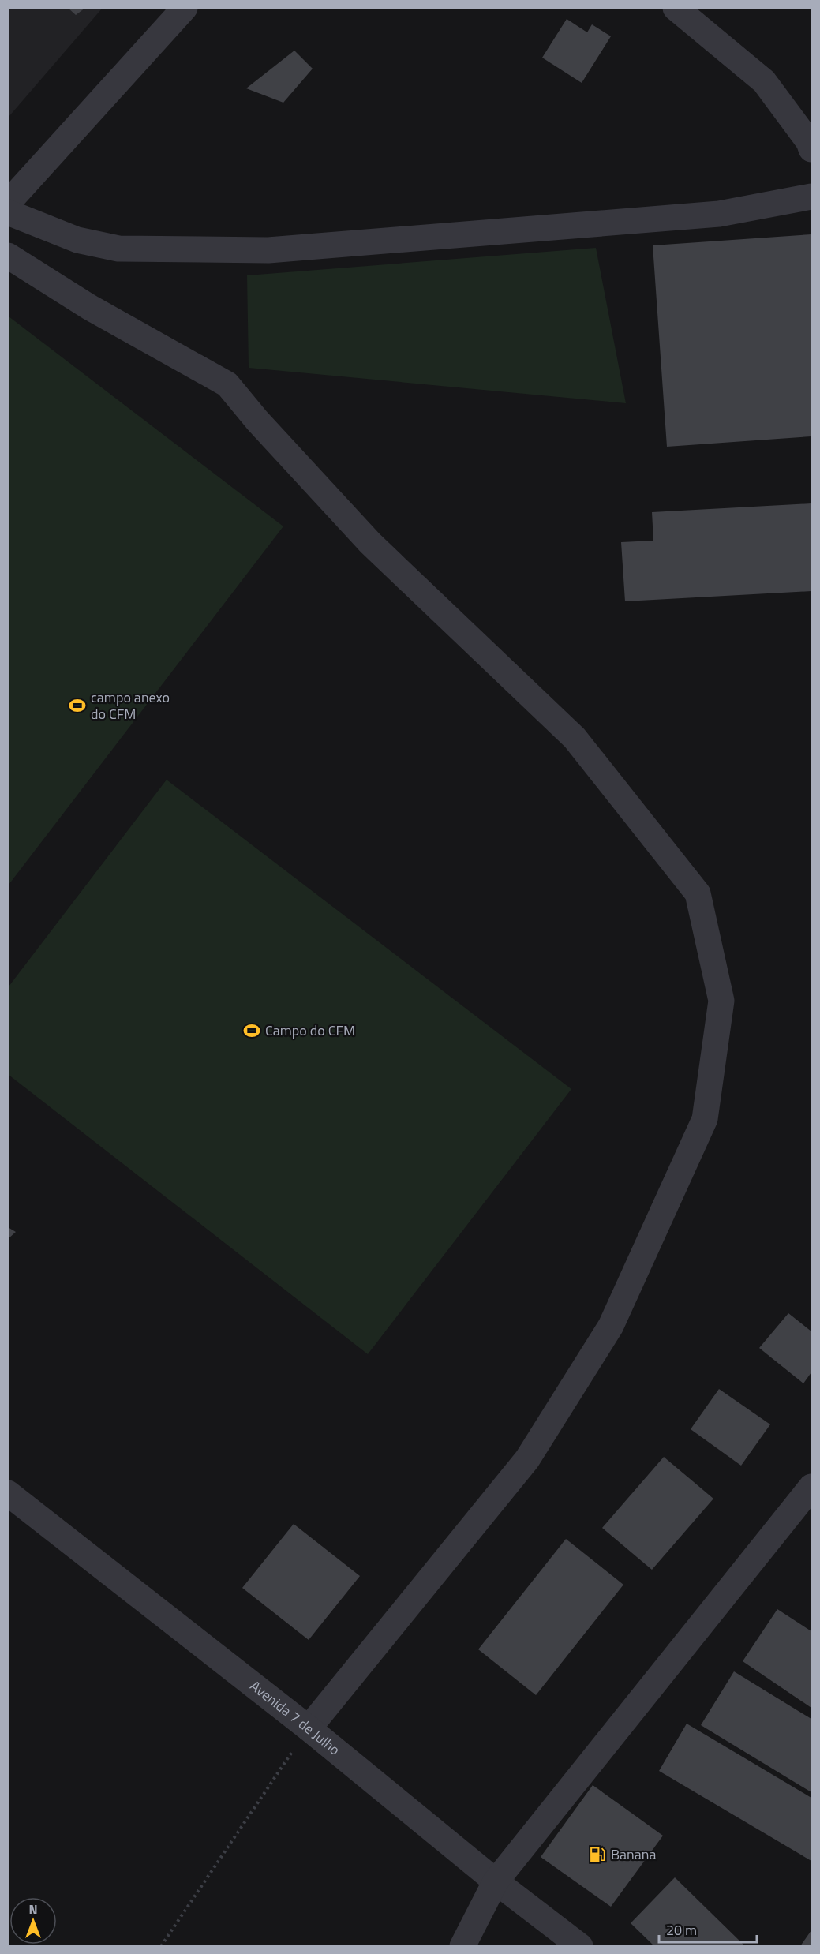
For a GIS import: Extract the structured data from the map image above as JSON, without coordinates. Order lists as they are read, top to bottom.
{
  "streets": {
    "street": ["Avenida 7 de Julho"]
  },
  "places": {
    "sports": ["campo anexo do CFM", "Campo do CFM"],
    "fuel station": ["Banana"]
  },
  "scale_bar": "20 m",
  "north": "top"
}
